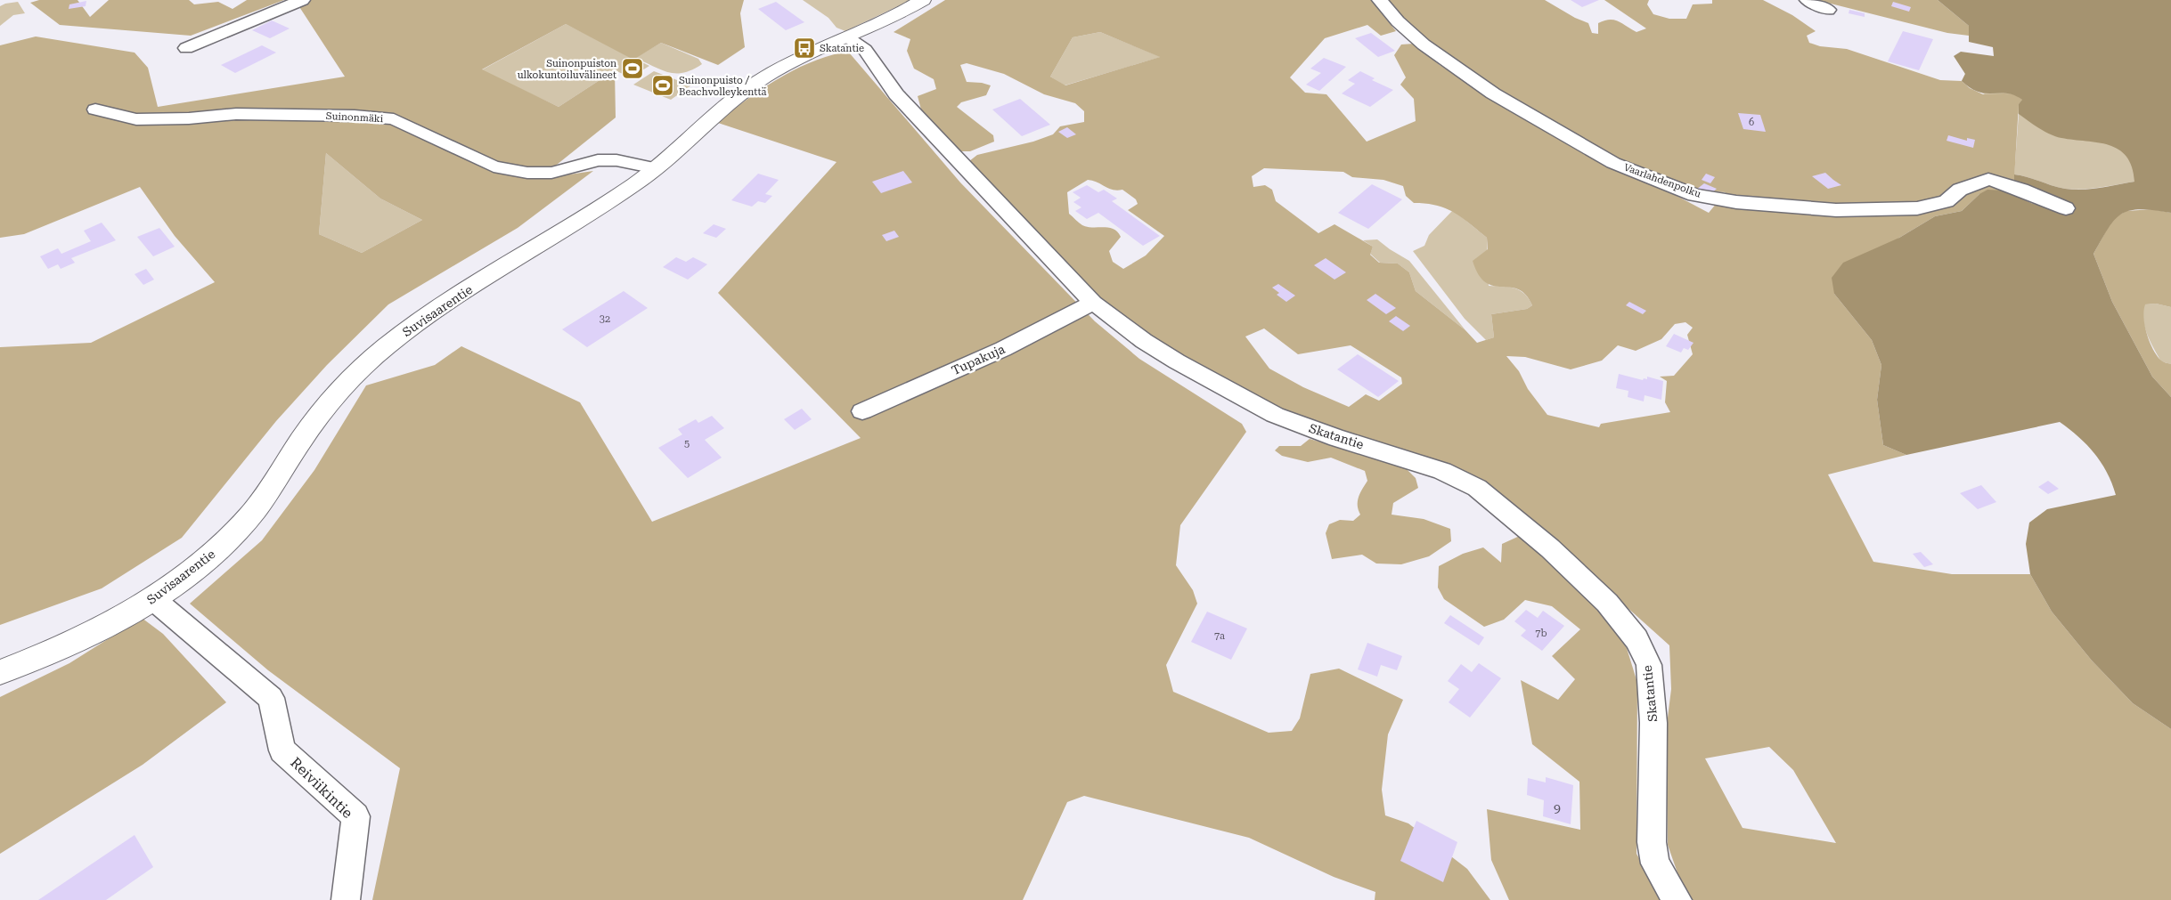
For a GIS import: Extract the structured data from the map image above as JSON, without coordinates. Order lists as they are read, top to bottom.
{
  "streets": {
    "street": [
      "Suinonmäki",
      "Vaarlahdenpolku",
      "Suvisaarentie",
      "Tupakuja",
      "Skatantie",
      "Reiviikintie"
    ]
  },
  "crossings": [
    ["Suinonmäki", "Suvisaarentie"],
    ["Suvisaarentie", "Skatantie"],
    ["Suvisaarentie", "Reiviikintie"],
    ["Tupakuja", "Skatantie"]
  ],
  "places": {
    "bus stop": ["Skatantie"],
    "sports": ["Suinonpuiston ulkokuntoiluvälineet", "Suinonpuisto / Beachvolleykenttä"]
  },
  "house_numbers": [
    "6",
    "32",
    "5",
    "7b",
    "7a",
    "9"
  ]
}
